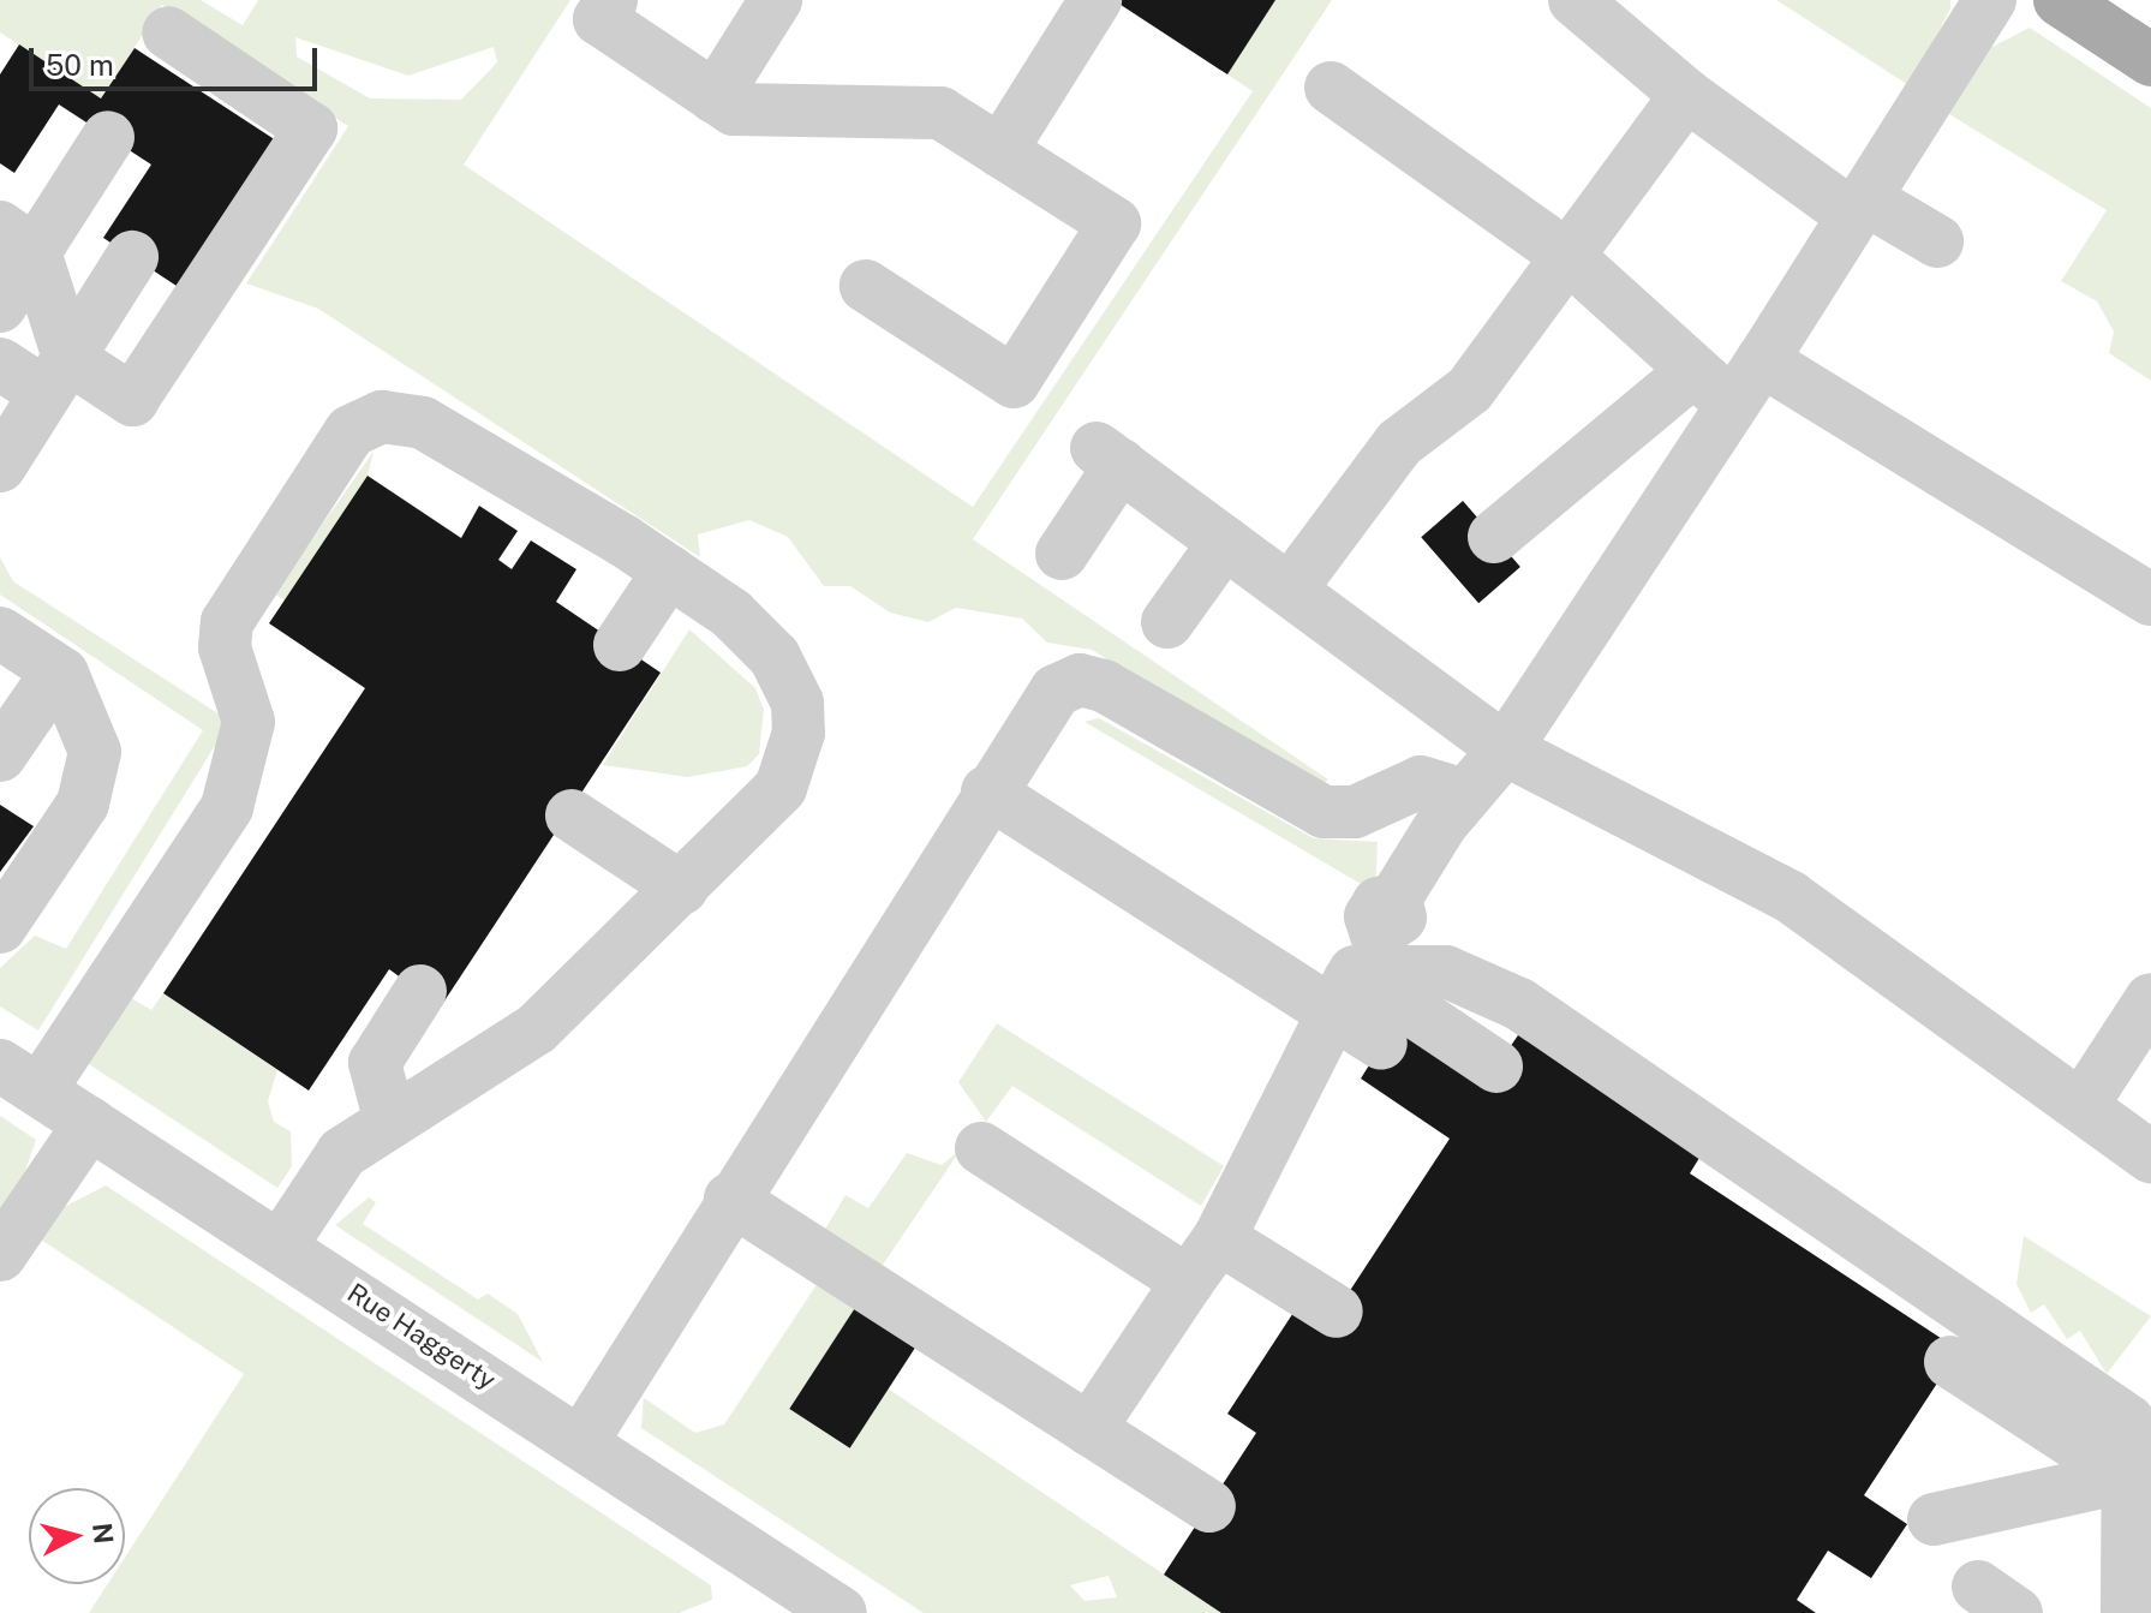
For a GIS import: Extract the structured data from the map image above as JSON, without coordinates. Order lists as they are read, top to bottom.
{
  "streets": {
    "street": ["Rue Haggerty"]
  },
  "scale_bar": "50 m",
  "north": "right"
}
